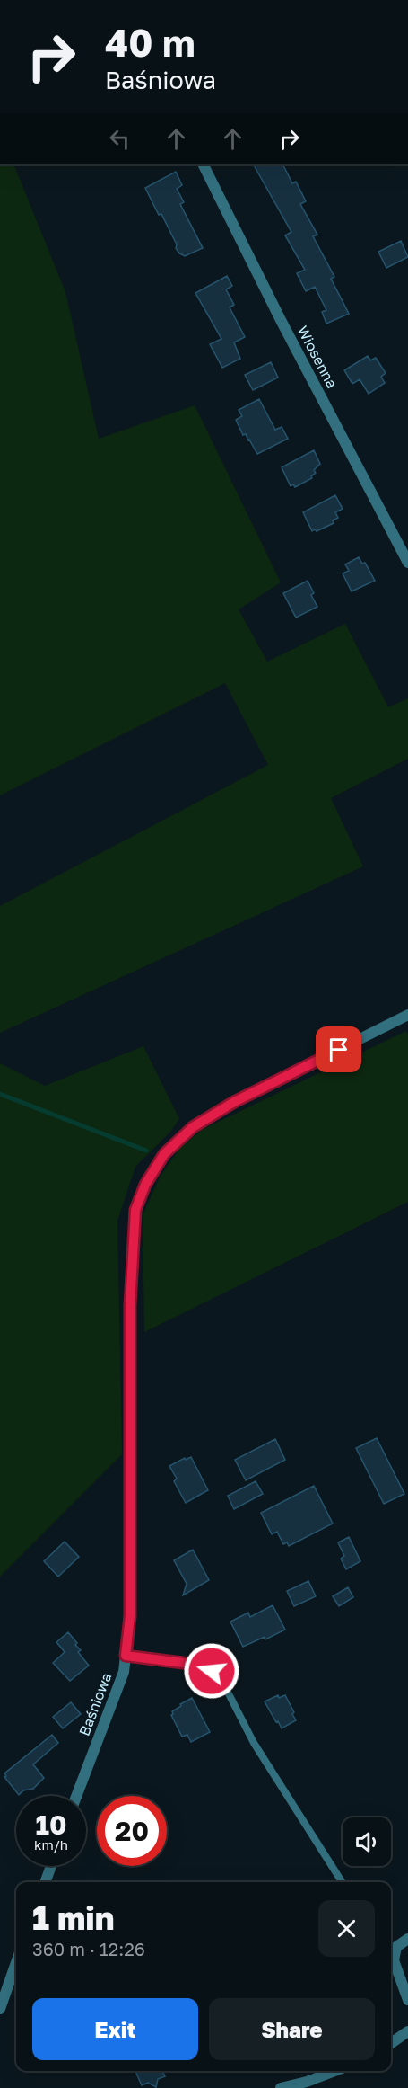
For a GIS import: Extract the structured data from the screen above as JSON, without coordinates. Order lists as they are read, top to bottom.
{
  "streets": {
    "street": ["Wiosenna", "Baśniowa"]
  },
  "page": {
    "turn": ["40 m", "Baśniowa"],
    "speed": "10 km/h",
    "limit": "20",
    "heading": ["1 min", "360 m · 12:26"],
    "buttons": ["Exit", "Share"]
  }
}
